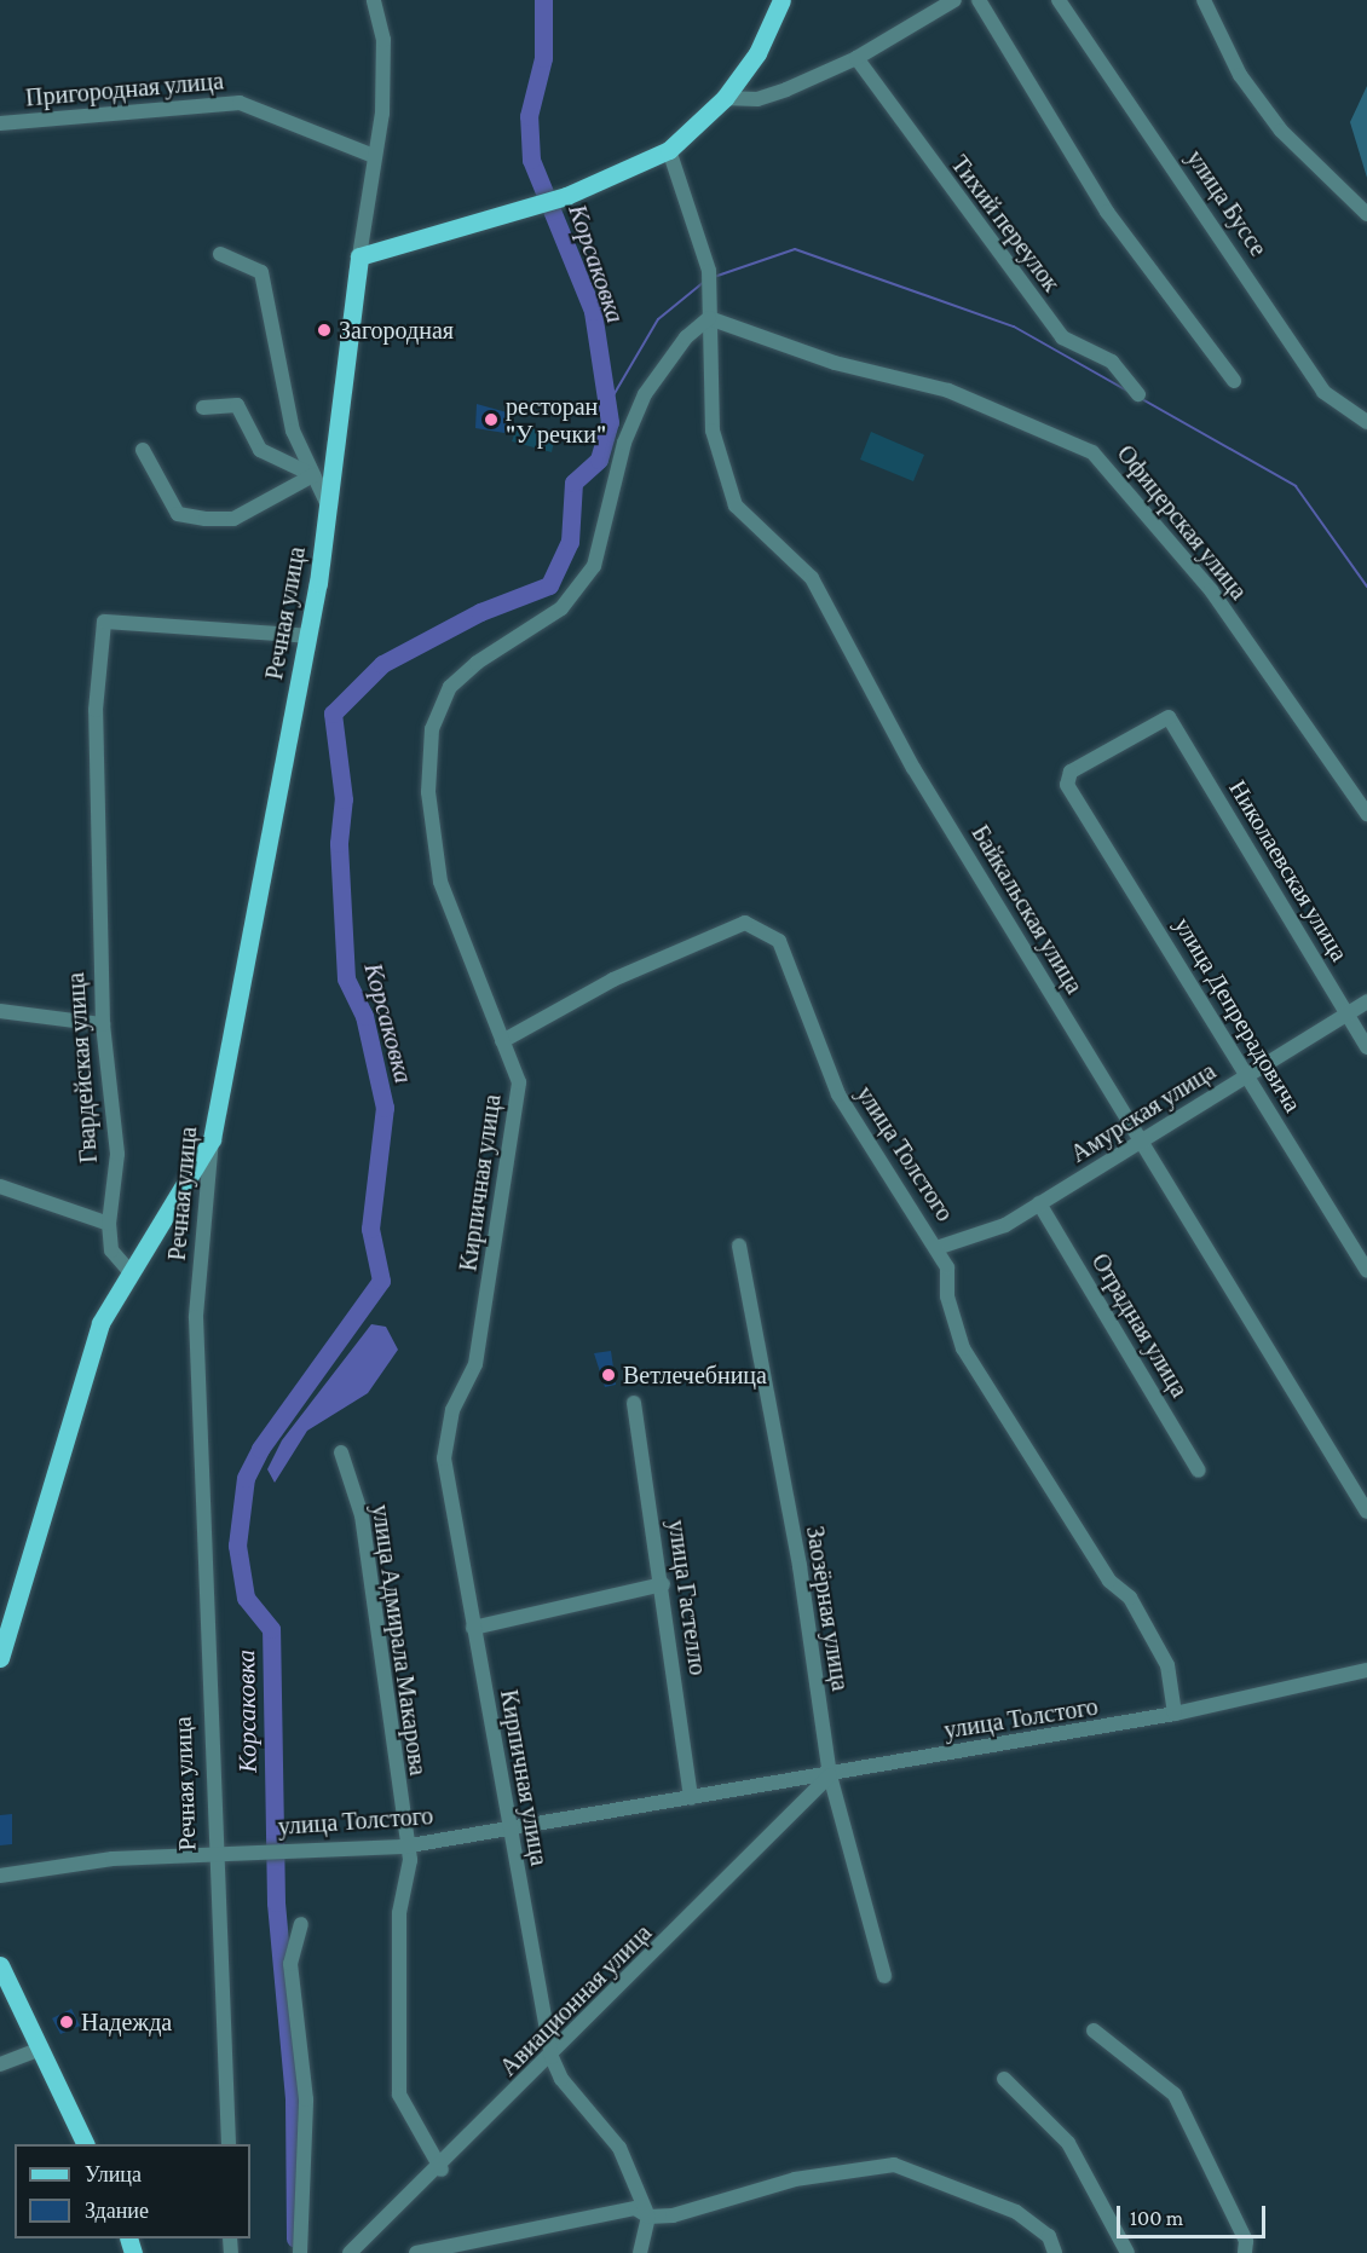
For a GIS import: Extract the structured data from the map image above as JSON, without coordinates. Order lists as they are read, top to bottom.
{
  "streets": {
    "main road": ["Речная улица"],
    "street": [
      "Пригородная улица",
      "улица Буссе",
      "Тихий переулок",
      "Офицерская улица",
      "Николаевская улица",
      "Байкальская улица",
      "улица Депрерадовича",
      "Гвардейская улица",
      "Амурская улица",
      "улица Толстого",
      "Кирпичная улица",
      "Отрадная улица",
      "улица Гастелло",
      "Заозёрная улица",
      "улица Адмирала Макарова",
      "Авиационная улица"
    ]
  },
  "crossings": [
    ["Офицерская улица", "Байкальская улица"],
    ["Офицерская улица", "Кирпичная улица"],
    ["Речная улица", "Гвардейская улица"],
    ["Речная улица", "улица Толстого"],
    ["Николаевская улица", "улица Депрерадовича"],
    ["Николаевская улица", "Амурская улица"],
    ["Байкальская улица", "Амурская улица"],
    ["Байкальская улица", "Кирпичная улица"],
    ["улица Депрерадовича", "Амурская улица"],
    ["Амурская улица", "улица Толстого"],
    ["Амурская улица", "Отрадная улица"],
    ["улица Толстого", "Кирпичная улица"],
    ["улица Толстого", "улица Гастелло"],
    ["улица Толстого", "Заозёрная улица"],
    ["улица Толстого", "улица Адмирала Макарова"],
    ["улица Толстого", "Авиационная улица"],
    ["Кирпичная улица", "Авиационная улица"],
    ["Заозёрная улица", "Авиационная улица"],
    ["улица Адмирала Макарова", "Авиационная улица"]
  ],
  "water": ["Корсаковка"],
  "places": [
    "Загородная",
    "ресторан \"У речки\"",
    "Ветлечебница",
    "Надежда"
  ],
  "legend": ["Улица", "Здание"],
  "scale_bar": "100 m"
}
